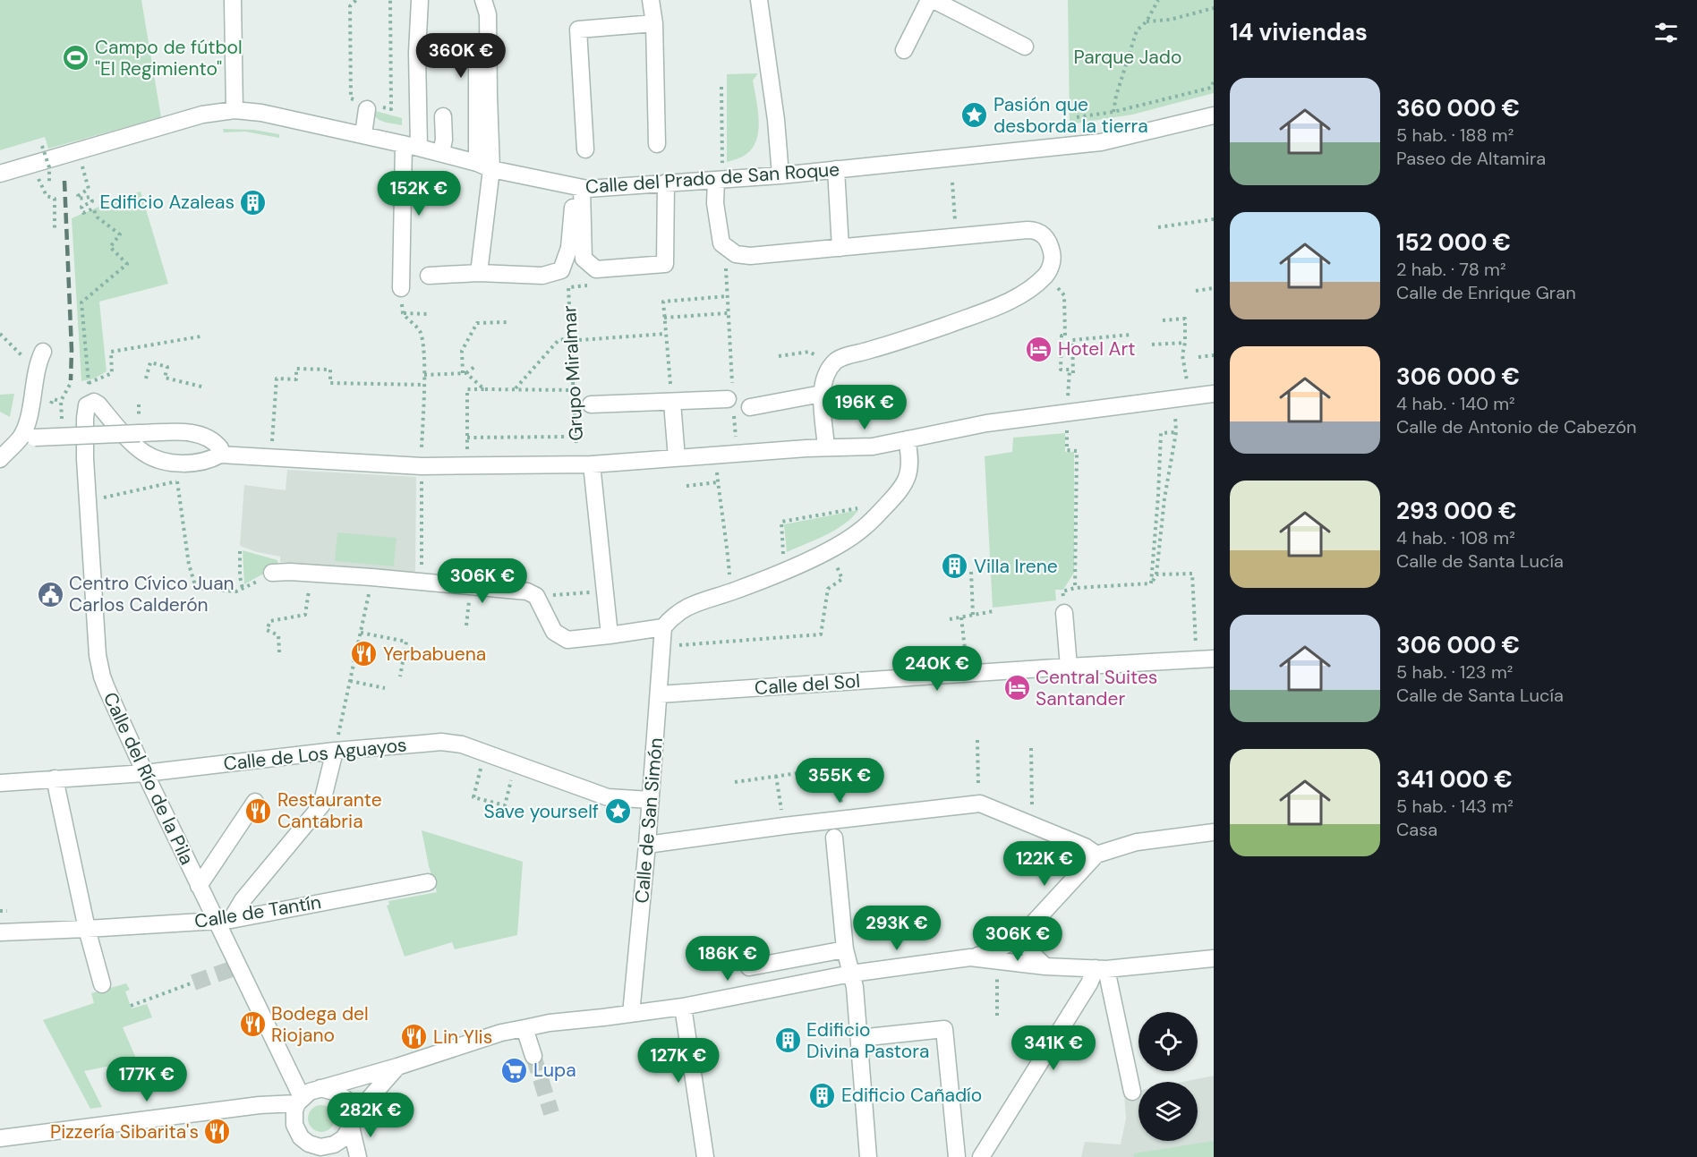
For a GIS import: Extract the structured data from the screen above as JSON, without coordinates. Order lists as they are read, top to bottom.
{
  "streets": {
    "street": [
      "Calle del Prado de San Roque",
      "Grupo Miralmar",
      "Calle del Sol",
      "Calle de Los Aguayos",
      "Calle del Río de la Pila",
      "Calle de San Simón",
      "Calle de Tantín"
    ]
  },
  "crossings": [
    ["Calle del Sol", "Calle de San Simón"],
    ["Calle de Los Aguayos", "Calle del Río de la Pila"],
    ["Calle de Los Aguayos", "Calle de San Simón"],
    ["Calle del Río de la Pila", "Calle de Tantín"]
  ],
  "parks": ["Parque Jado"],
  "places": {
    "sports": ["Campo de fútbol \"El Regimiento\""],
    "place": ["Pasión que desborda la tierra", "Save yourself"],
    "building": [
      "Edificio Azaleas",
      "Villa Irene",
      "Edificio Divina Pastora",
      "Edificio Cañadío"
    ],
    "hotel": ["Hotel Art", "Central Suites Santander"],
    "public building": ["Centro Cívico Juan Carlos Calderón"],
    "restaurant": [
      "Yerbabuena",
      "Restaurante Cantabria",
      "Bodega del Riojano",
      "Lin Ylis",
      "Pizzería Sibarita's"
    ],
    "supermarket": ["Lupa"]
  },
  "page": {
    "heading": "14 viviendas",
    "price": [
      "360K €",
      "152K €",
      "196K €",
      "306K €",
      "240K €",
      "355K €",
      "122K €",
      "293K €",
      "306K €",
      "186K €",
      "341K €",
      "127K €",
      "177K €",
      "282K €"
    ],
    "list": [
      {
        "name": "360 000 €",
        "note": "5 hab. · 188 m² · Paseo de Altamira"
      },
      {
        "name": "152 000 €",
        "note": "2 hab. · 78 m² · Calle de Enrique Gran"
      },
      {
        "name": "306 000 €",
        "note": "4 hab. · 140 m² · Calle de Antonio de Cabezón"
      },
      {
        "name": "293 000 €",
        "note": "4 hab. · 108 m² · Calle de Santa Lucía"
      },
      {
        "name": "306 000 €",
        "note": "5 hab. · 123 m² · Calle de Santa Lucía"
      },
      {
        "name": "341 000 €",
        "note": "5 hab. · 143 m² · Casa"
      }
    ]
  }
}
